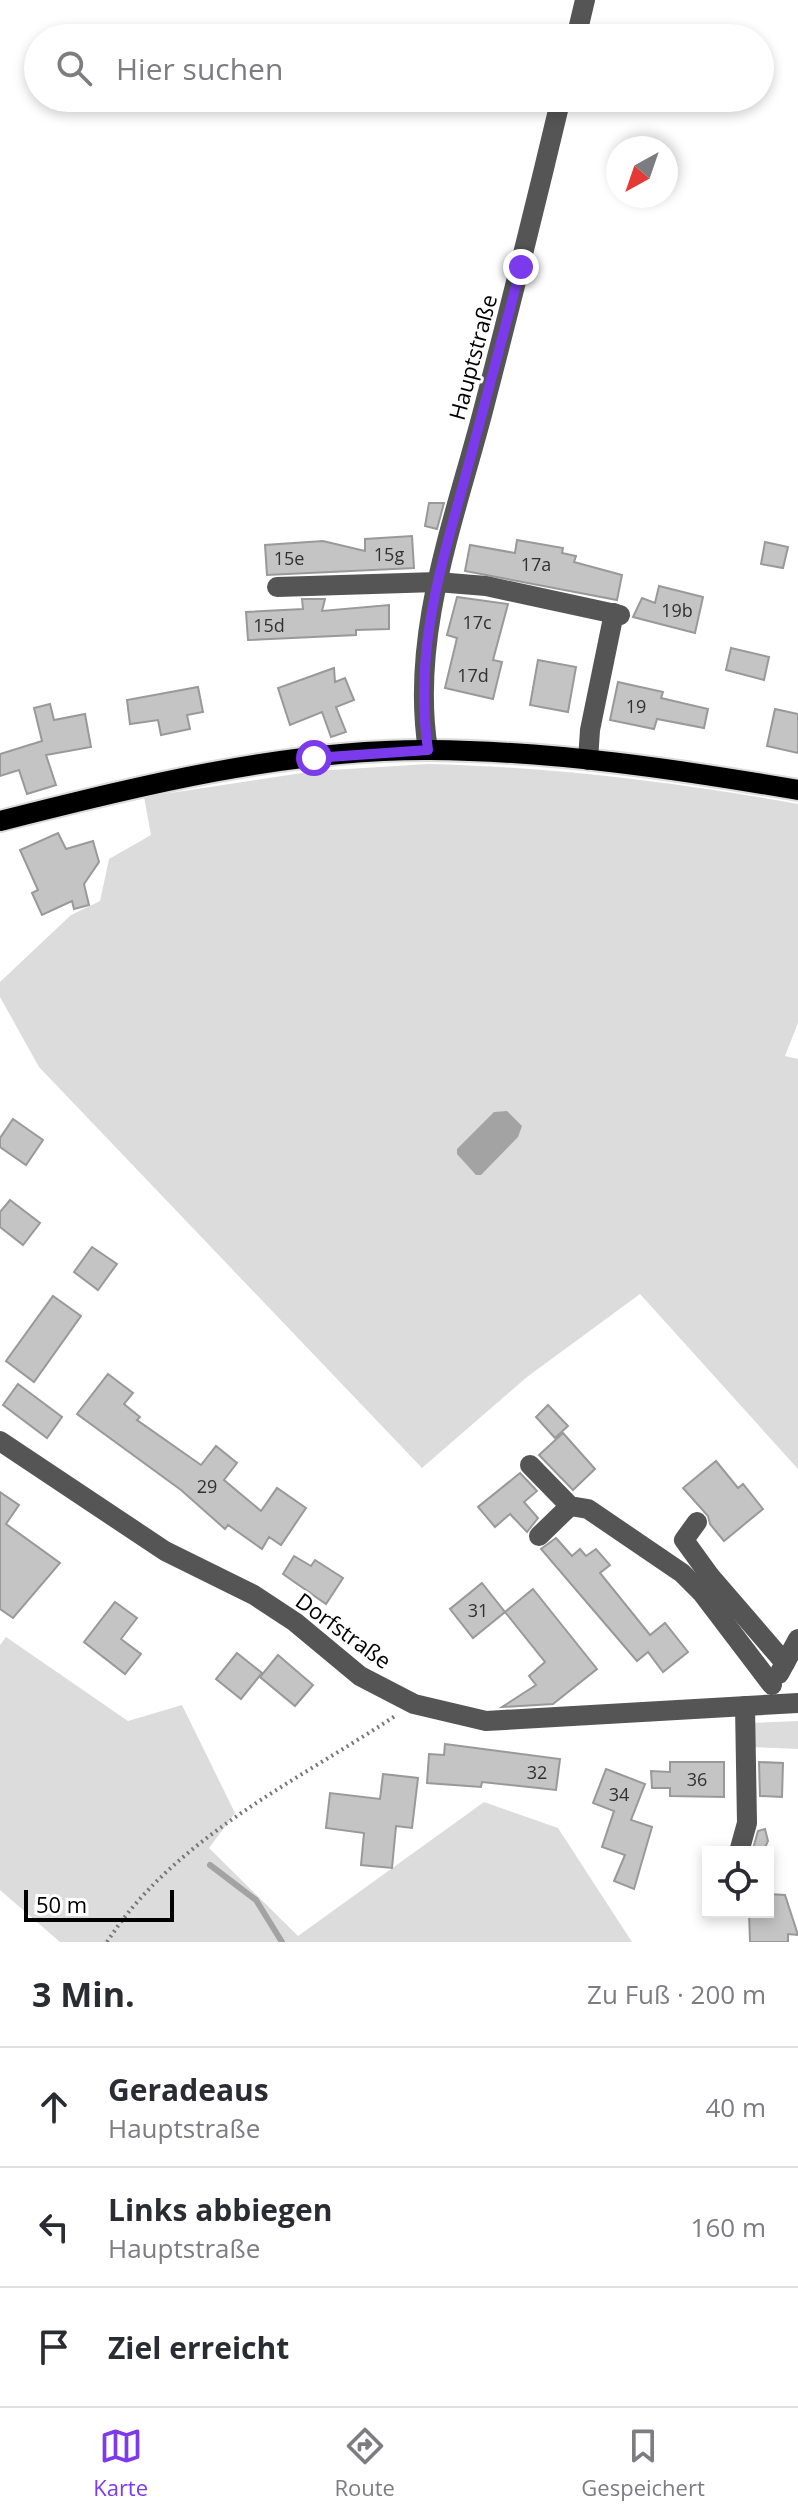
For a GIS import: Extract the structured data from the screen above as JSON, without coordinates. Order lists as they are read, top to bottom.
{
  "streets": {
    "street": ["Hauptstraße", "Dorfstraße"]
  },
  "house_numbers": [
    "15g",
    "15e",
    "17a",
    "19b",
    "17c",
    "15d",
    "17d",
    "19",
    "29",
    "31",
    "32",
    "36",
    "34"
  ],
  "scale_bar": "50 m",
  "north": "bottom left",
  "page": {
    "search": "Hier suchen",
    "scale": "50 m",
    "heading": ["3 Min.", "Zu Fuß · 200 m"],
    "list": [
      ["Geradeaus", "Hauptstraße", "40 m"],
      ["Links abbiegen", "Hauptstraße", "160 m"],
      "Ziel erreicht"
    ],
    "nav": ["Karte", "Route", "Gespeichert"]
  }
}
